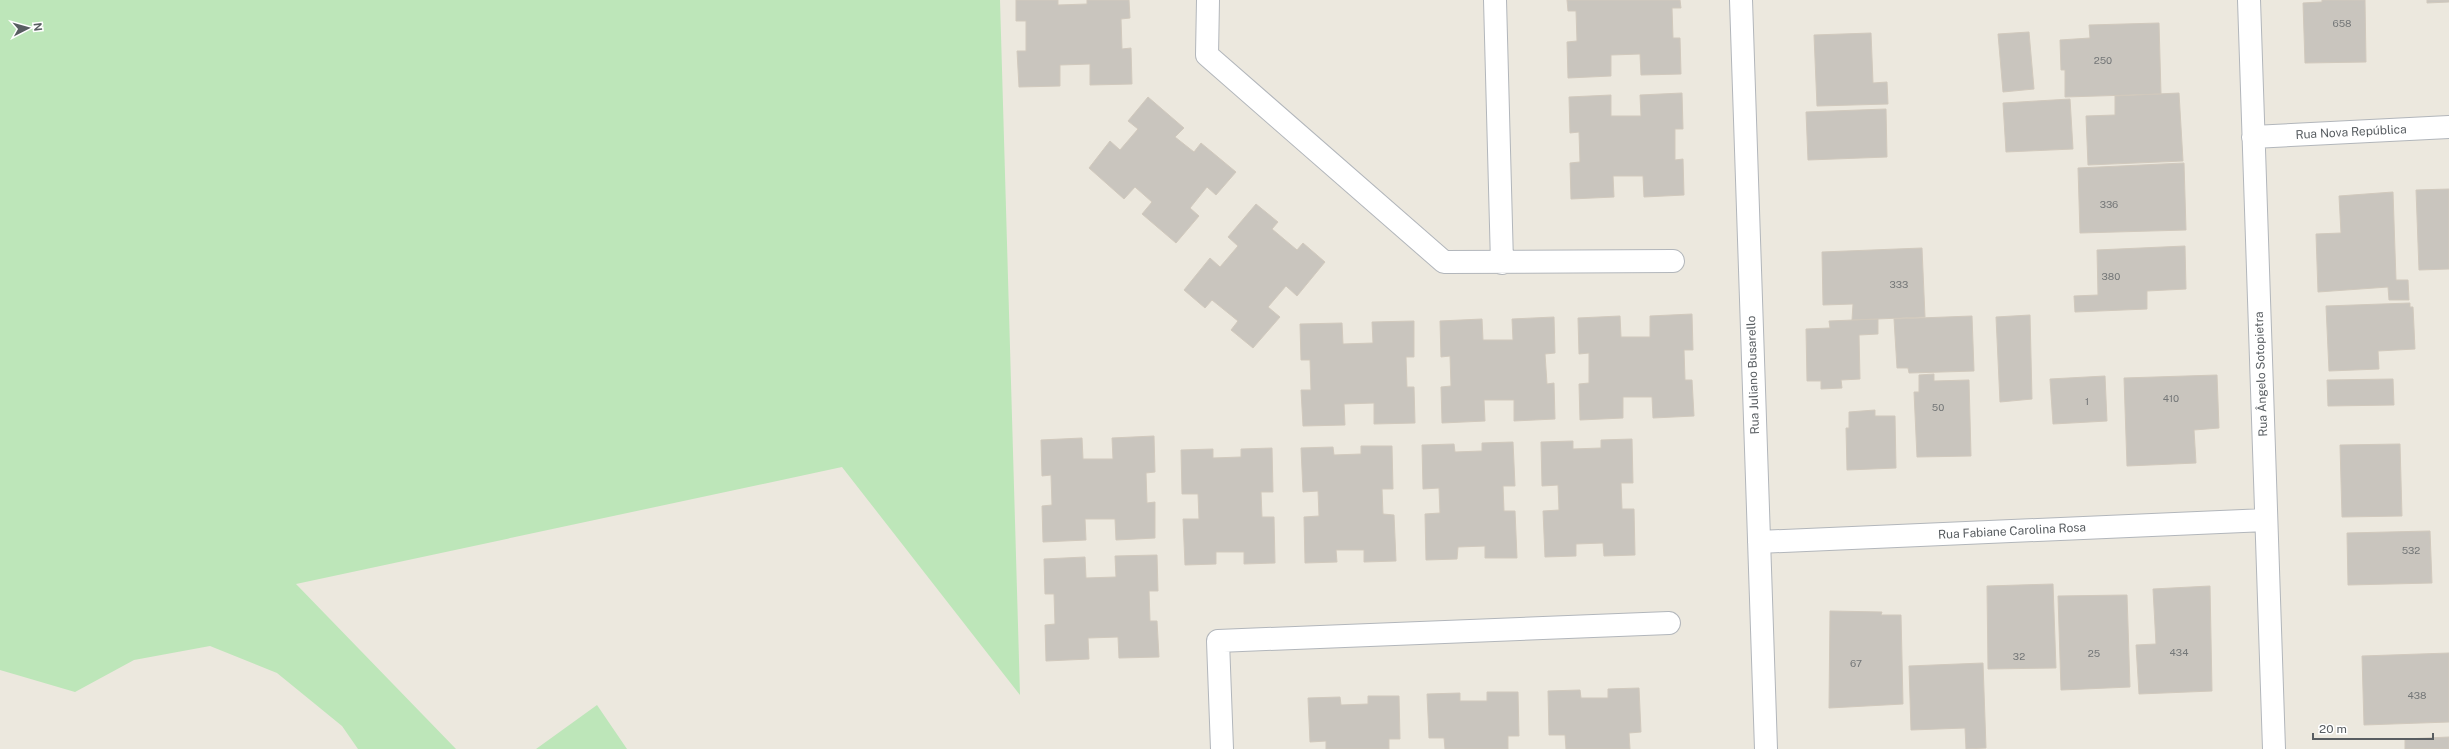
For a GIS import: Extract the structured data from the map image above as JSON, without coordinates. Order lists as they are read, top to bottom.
{
  "streets": {
    "street": [
      "Rua Nova República",
      "Rua Ângelo Sotopietra",
      "Rua Juliano Busarello",
      "Rua Fabiane Carolina Rosa"
    ]
  },
  "crossings": [
    ["Rua Nova República", "Rua Ângelo Sotopietra"],
    ["Rua Ângelo Sotopietra", "Rua Fabiane Carolina Rosa"],
    ["Rua Juliano Busarello", "Rua Fabiane Carolina Rosa"]
  ],
  "house_numbers": [
    "658",
    "250",
    "336",
    "380",
    "333",
    "410",
    "1",
    "50",
    "532",
    "434",
    "25",
    "32",
    "67",
    "438"
  ],
  "scale_bar": "20 m",
  "north": "right"
}
